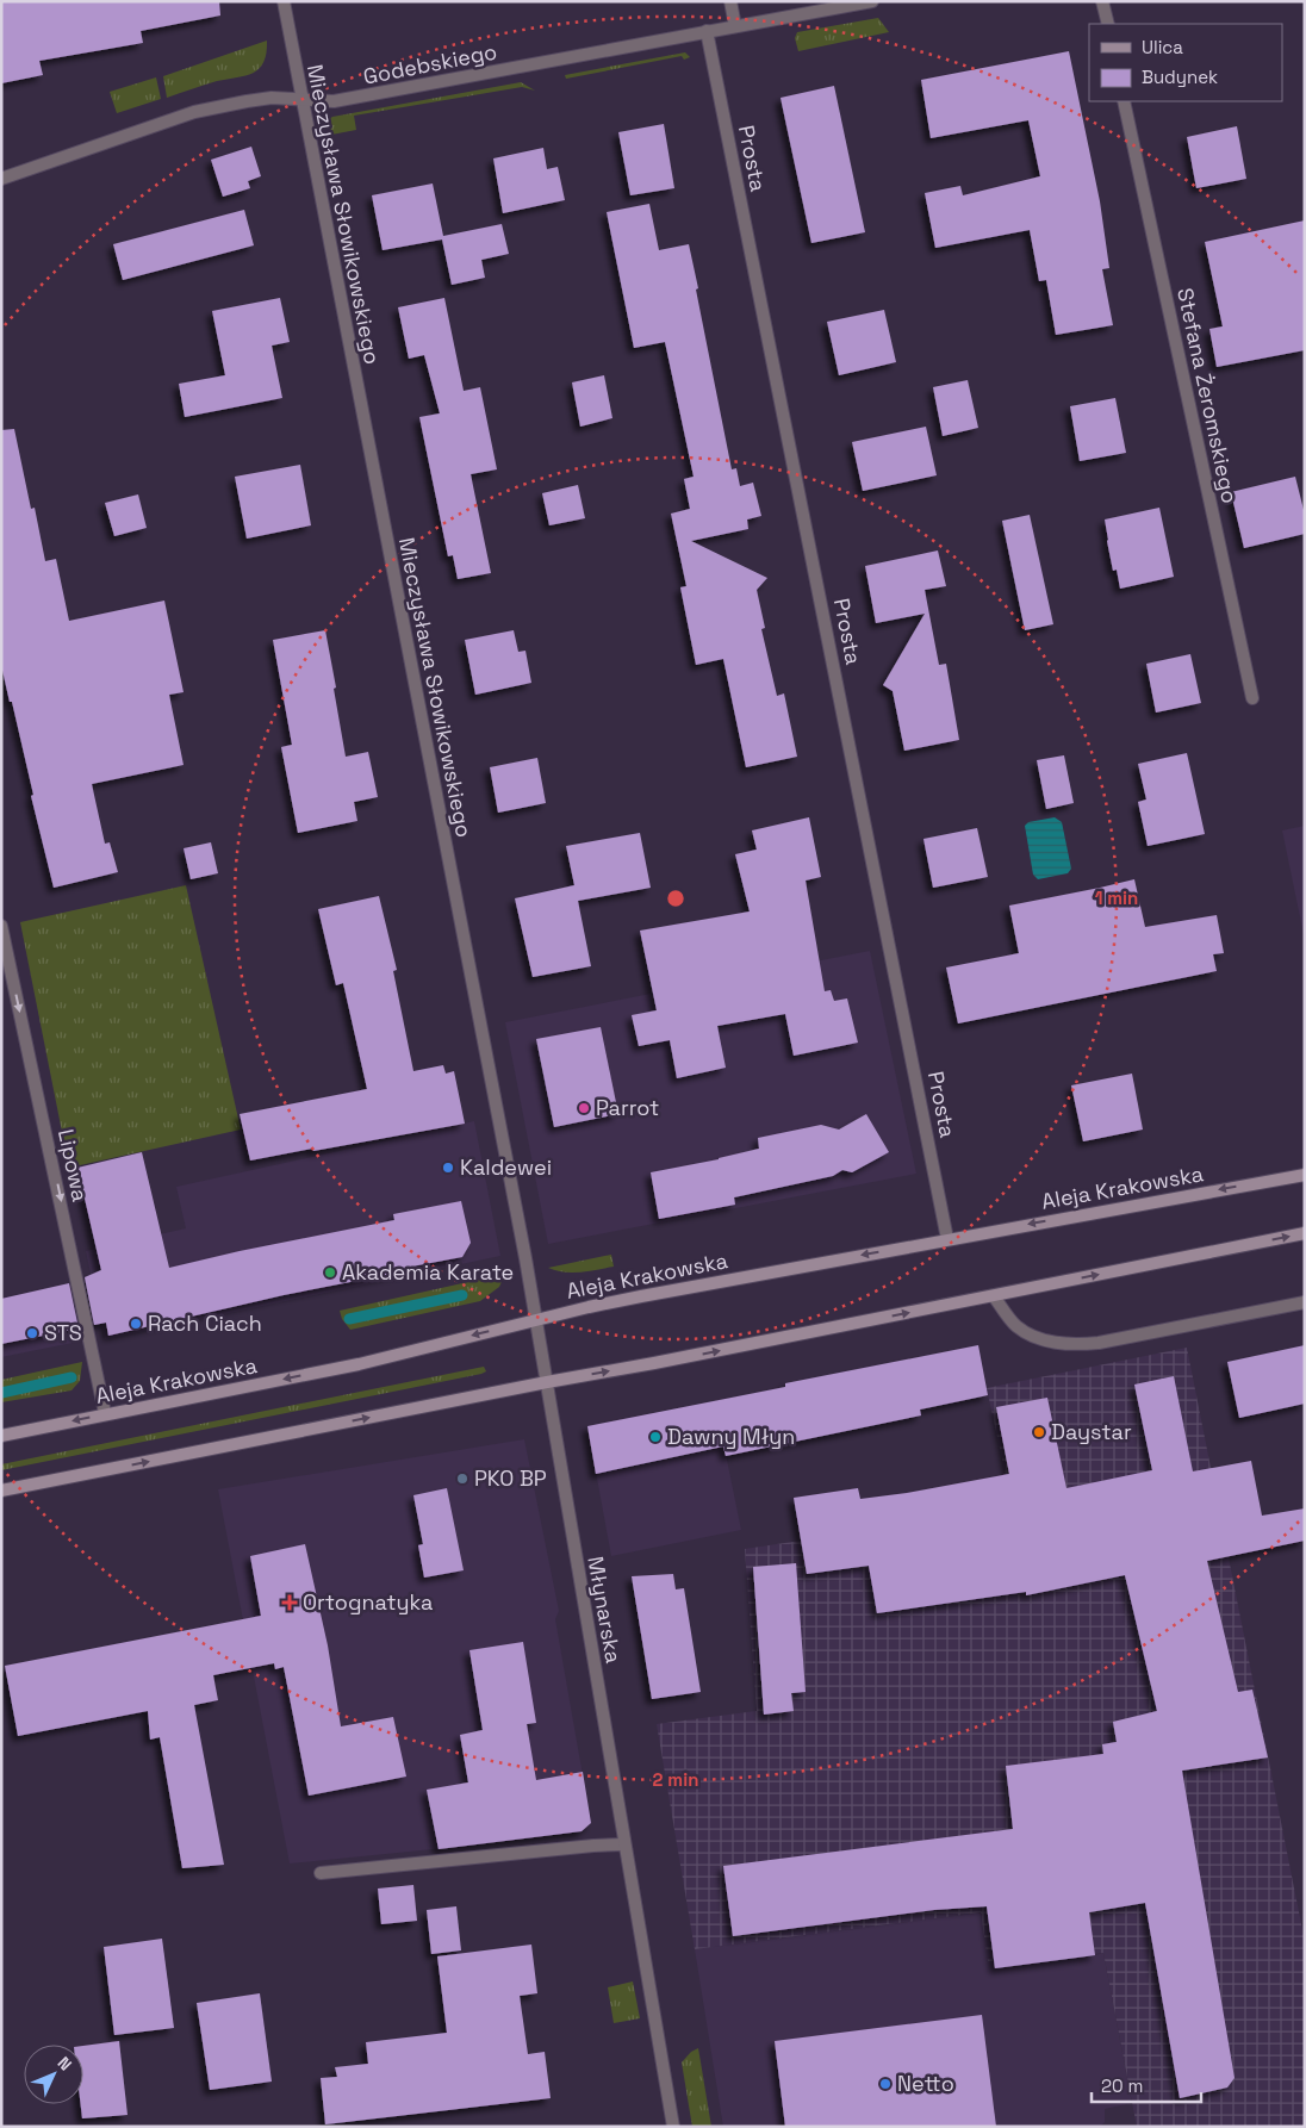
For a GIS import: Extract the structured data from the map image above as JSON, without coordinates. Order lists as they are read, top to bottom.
{
  "streets": {
    "main road": ["Aleja Krakowska"],
    "street": [
      "Godebskiego",
      "Prosta",
      "Mieczysława Słowikowskiego",
      "Stefana Żeromskiego",
      "Lipowa",
      "Młynarska"
    ]
  },
  "crossings": [
    ["Godebskiego", "Prosta"],
    ["Godebskiego", "Mieczysława Słowikowskiego"],
    ["Prosta", "Aleja Krakowska"],
    ["Mieczysława Słowikowskiego", "Aleja Krakowska"],
    ["Mieczysława Słowikowskiego", "Młynarska"],
    ["Lipowa", "Aleja Krakowska"]
  ],
  "one_way": ["Lipowa"],
  "places": {
    "other": [
      "Parrot",
      "Kaldewei",
      "Akademia Karate",
      "Rach Ciach",
      "STS",
      "Daystar",
      "Dawny Młyn",
      "PKO BP",
      "Netto"
    ],
    "health": ["Ortognatyka"]
  },
  "legend": ["Ulica", "Budynek"],
  "scale_bar": "20 m",
  "north": "top right",
  "rings": ["1 min", "2 min"]
}
